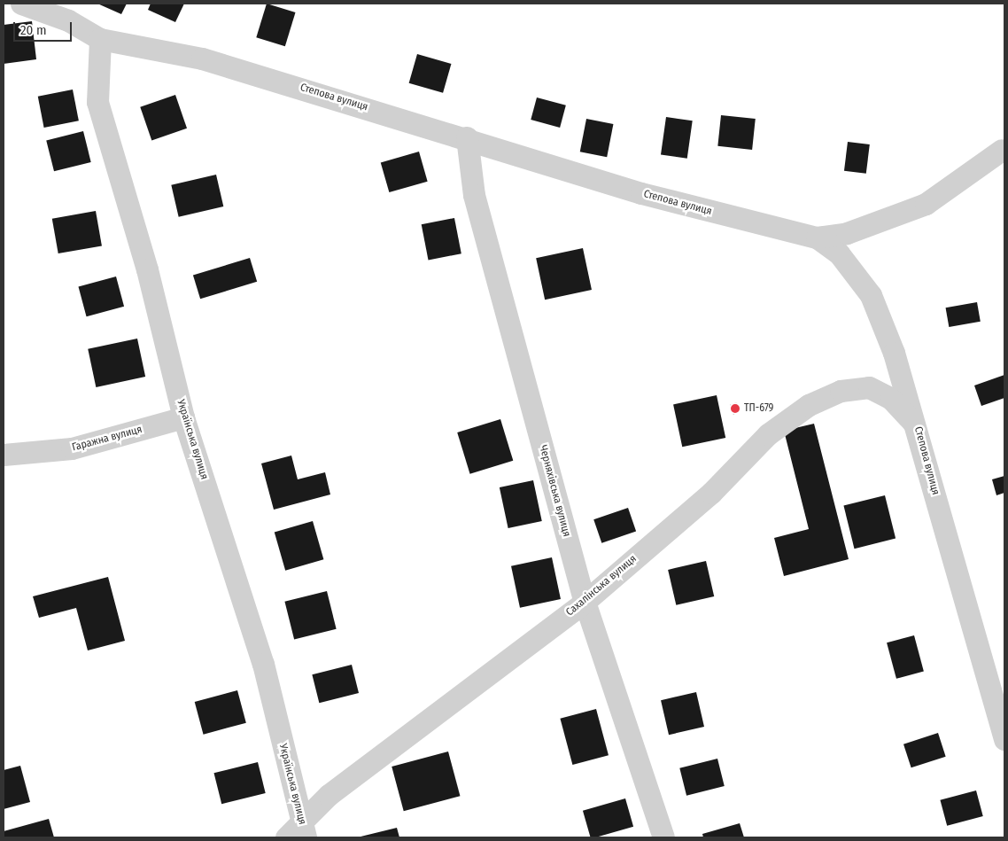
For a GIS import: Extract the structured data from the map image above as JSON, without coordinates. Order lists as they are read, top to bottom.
{
  "streets": {
    "street": [
      "Степова вулиця",
      "Гаражна вулиця",
      "Українська вулиця",
      "Черняхівська вулиця",
      "Сахалінська вулиця"
    ]
  },
  "crossings": [
    ["Степова вулиця", "Українська вулиця"],
    ["Степова вулиця", "Черняхівська вулиця"],
    ["Степова вулиця", "Сахалінська вулиця"],
    ["Гаражна вулиця", "Українська вулиця"],
    ["Українська вулиця", "Сахалінська вулиця"],
    ["Черняхівська вулиця", "Сахалінська вулиця"]
  ],
  "places": ["ТП-679"],
  "scale_bar": "20 m"
}
